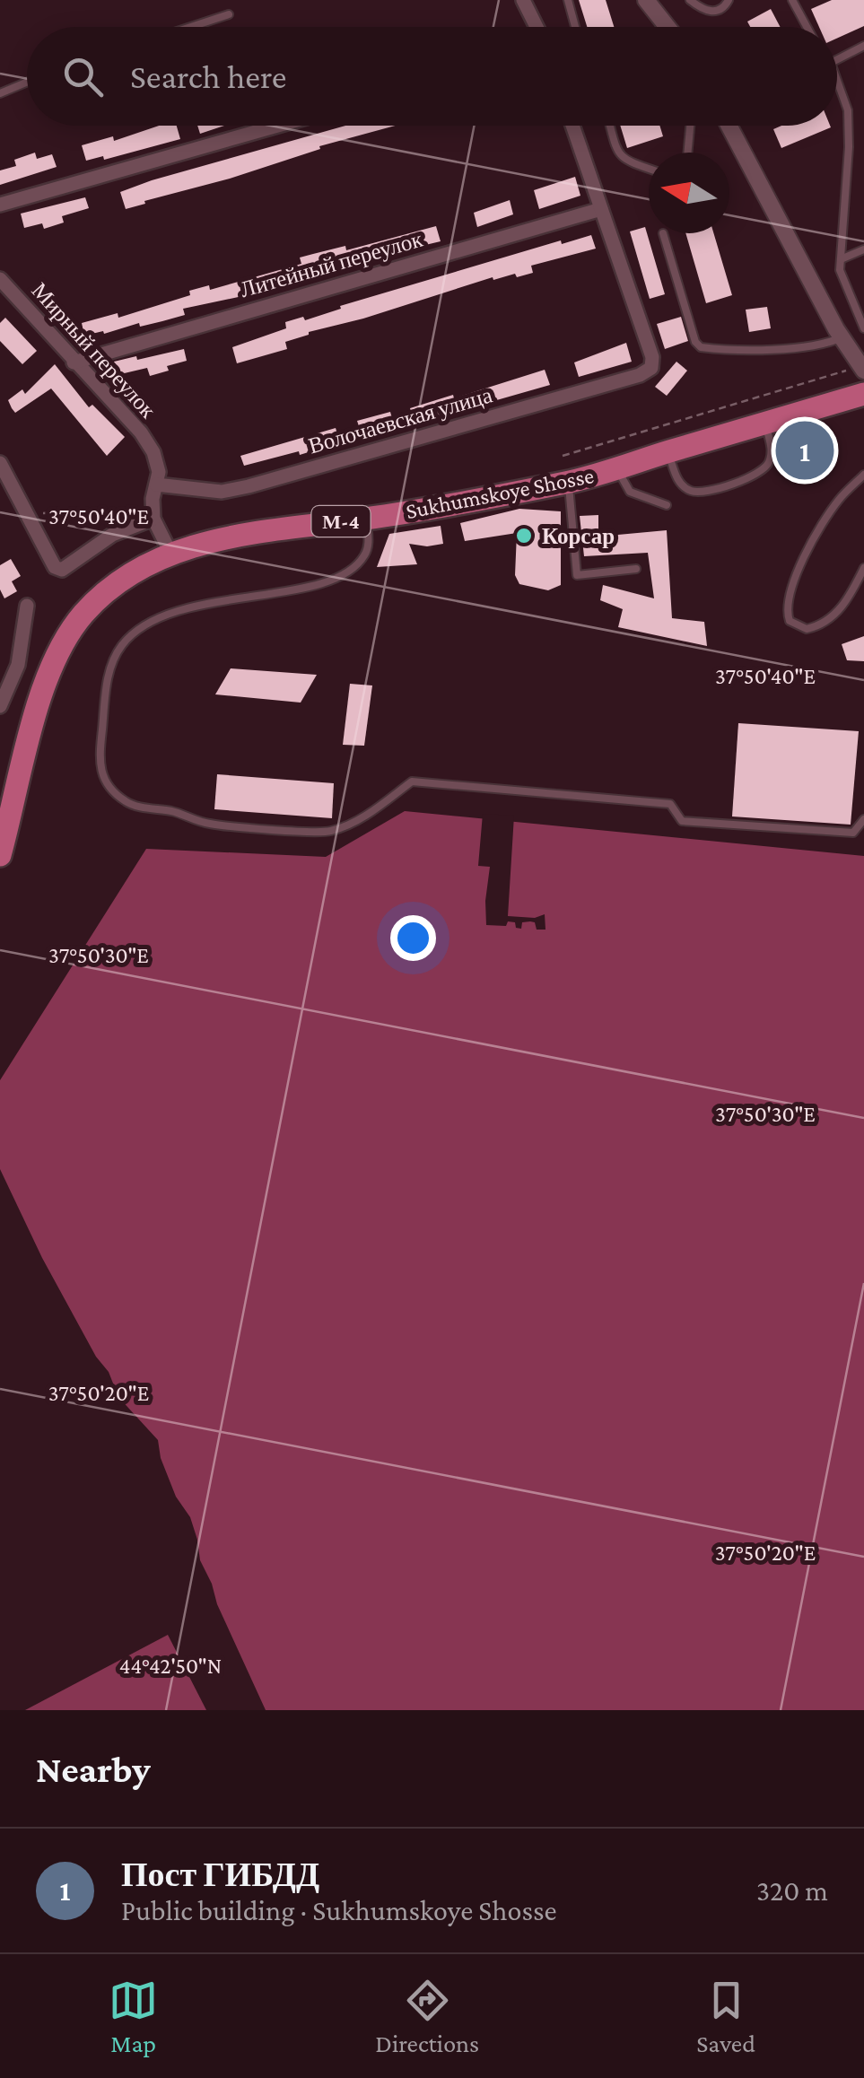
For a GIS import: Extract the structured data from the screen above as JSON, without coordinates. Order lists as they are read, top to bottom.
{
  "streets": {
    "highway": ["Sukhumskoye Shosse", "М-4"],
    "street": ["Литейный переулок", "Мирный переулок", "Волочаевская улица"]
  },
  "crossings": [
    ["Литейный переулок", "Мирный переулок"],
    ["Литейный переулок", "Волочаевская улица"],
    ["Мирный переулок", "Волочаевская улица"]
  ],
  "places": ["Корсар"],
  "north": "left",
  "page": {
    "search": "Search here",
    "pins": "1",
    "heading": "Nearby",
    "list": [
      {
        "mark": "1",
        "name": "Пост ГИБДД",
        "note": "Public building · Sukhumskoye Shosse",
        "value": "320 m"
      }
    ],
    "nav": ["Map", "Directions", "Saved"]
  },
  "coordinates": [
    "37°50'40\"E",
    "37°50'30\"E",
    "37°50'20\"E",
    "44°42'50\"N"
  ]
}
